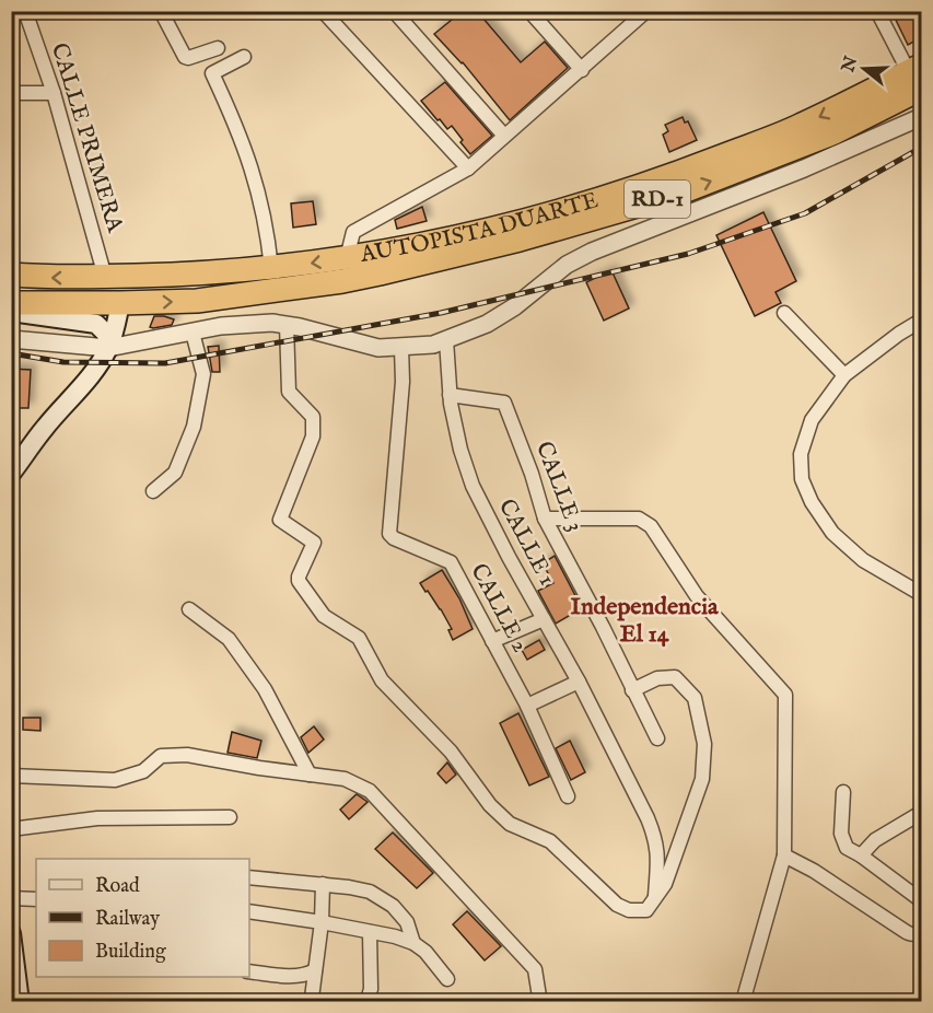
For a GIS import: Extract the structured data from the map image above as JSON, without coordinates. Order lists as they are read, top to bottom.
{
  "streets": {
    "highway": ["RD-1", "AUTOPISTA DUARTE"],
    "street": [
      "CALLE PRIMERA",
      "CALLE 3",
      "CALLE 1",
      "CALLE 2"
    ]
  },
  "crossings": [
    ["CALLE PRIMERA", "AUTOPISTA DUARTE"],
    ["CALLE 3", "CALLE 1"]
  ],
  "districts": ["Independencia El 14"],
  "legend": ["Road", "Railway", "Building"],
  "north": "left"
}
